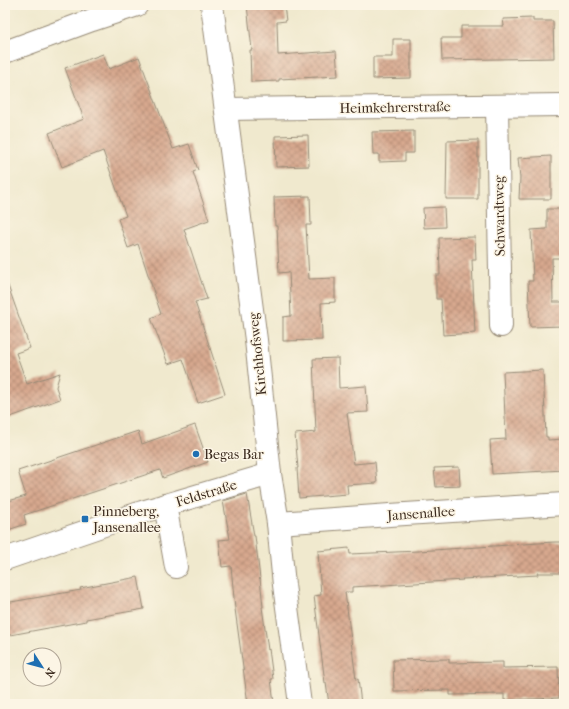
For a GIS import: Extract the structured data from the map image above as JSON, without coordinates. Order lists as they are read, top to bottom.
{
  "streets": {
    "street": [
      "Heimkehrerstraße",
      "Schwardtweg",
      "Kirchhofsweg",
      "Feldstraße",
      "Jansenallee"
    ]
  },
  "crossings": [
    ["Heimkehrerstraße", "Schwardtweg"],
    ["Heimkehrerstraße", "Kirchhofsweg"],
    ["Kirchhofsweg", "Feldstraße"],
    ["Kirchhofsweg", "Jansenallee"]
  ],
  "places": {
    "other": ["Begas Bar"],
    "transit": ["Pinneberg, Jansenallee"]
  },
  "north": "bottom right"
}
